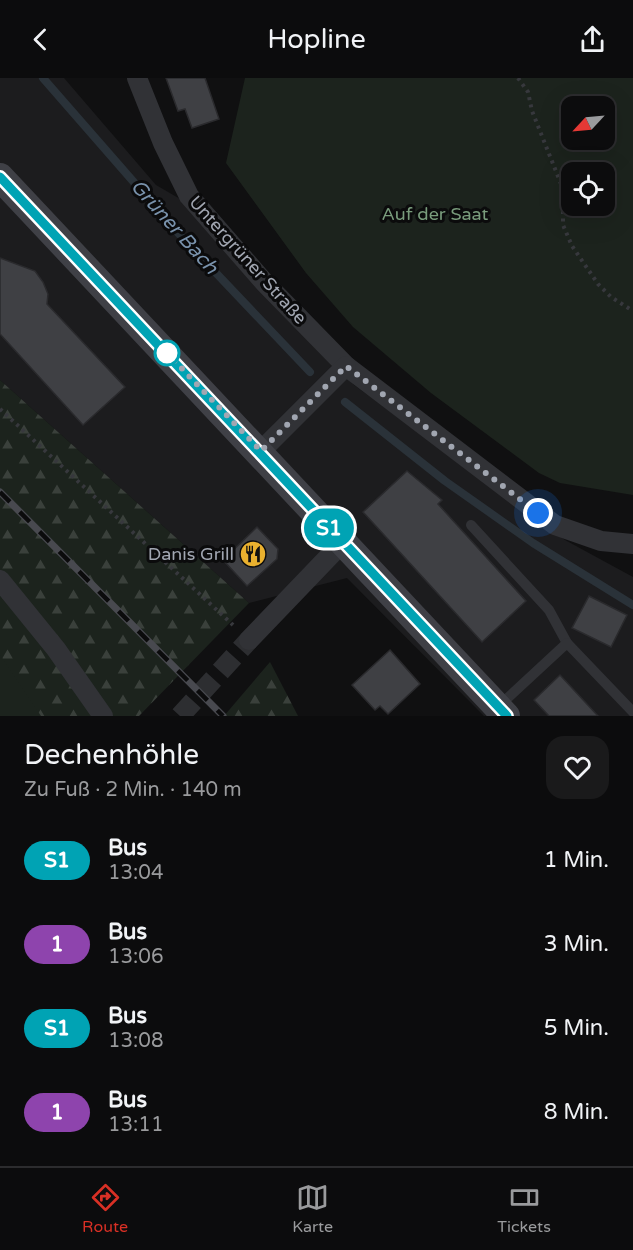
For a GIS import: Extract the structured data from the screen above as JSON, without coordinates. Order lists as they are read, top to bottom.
{
  "streets": {
    "street": ["Untergrüner Straße"]
  },
  "water": ["Grüner Bach"],
  "parks": ["Auf der Saat"],
  "places": {
    "restaurant": ["Danis Grill"]
  },
  "lines": ["bus line S1"],
  "north": "bottom left",
  "page": {
    "header": "Hopline",
    "on_map": "S1",
    "heading": ["Dechenhöhle", "Zu Fuß · 2 Min. · 140 m"],
    "list": [
      {
        "mark": "S1",
        "name": "Bus",
        "note": "13:04",
        "value": "1 Min."
      },
      {
        "mark": "1",
        "name": "Bus",
        "note": "13:06",
        "value": "3 Min."
      },
      {
        "mark": "S1",
        "name": "Bus",
        "note": "13:08",
        "value": "5 Min."
      },
      {
        "mark": "1",
        "name": "Bus",
        "note": "13:11",
        "value": "8 Min."
      }
    ],
    "tabs": ["Route", "Karte", "Tickets"]
  }
}
